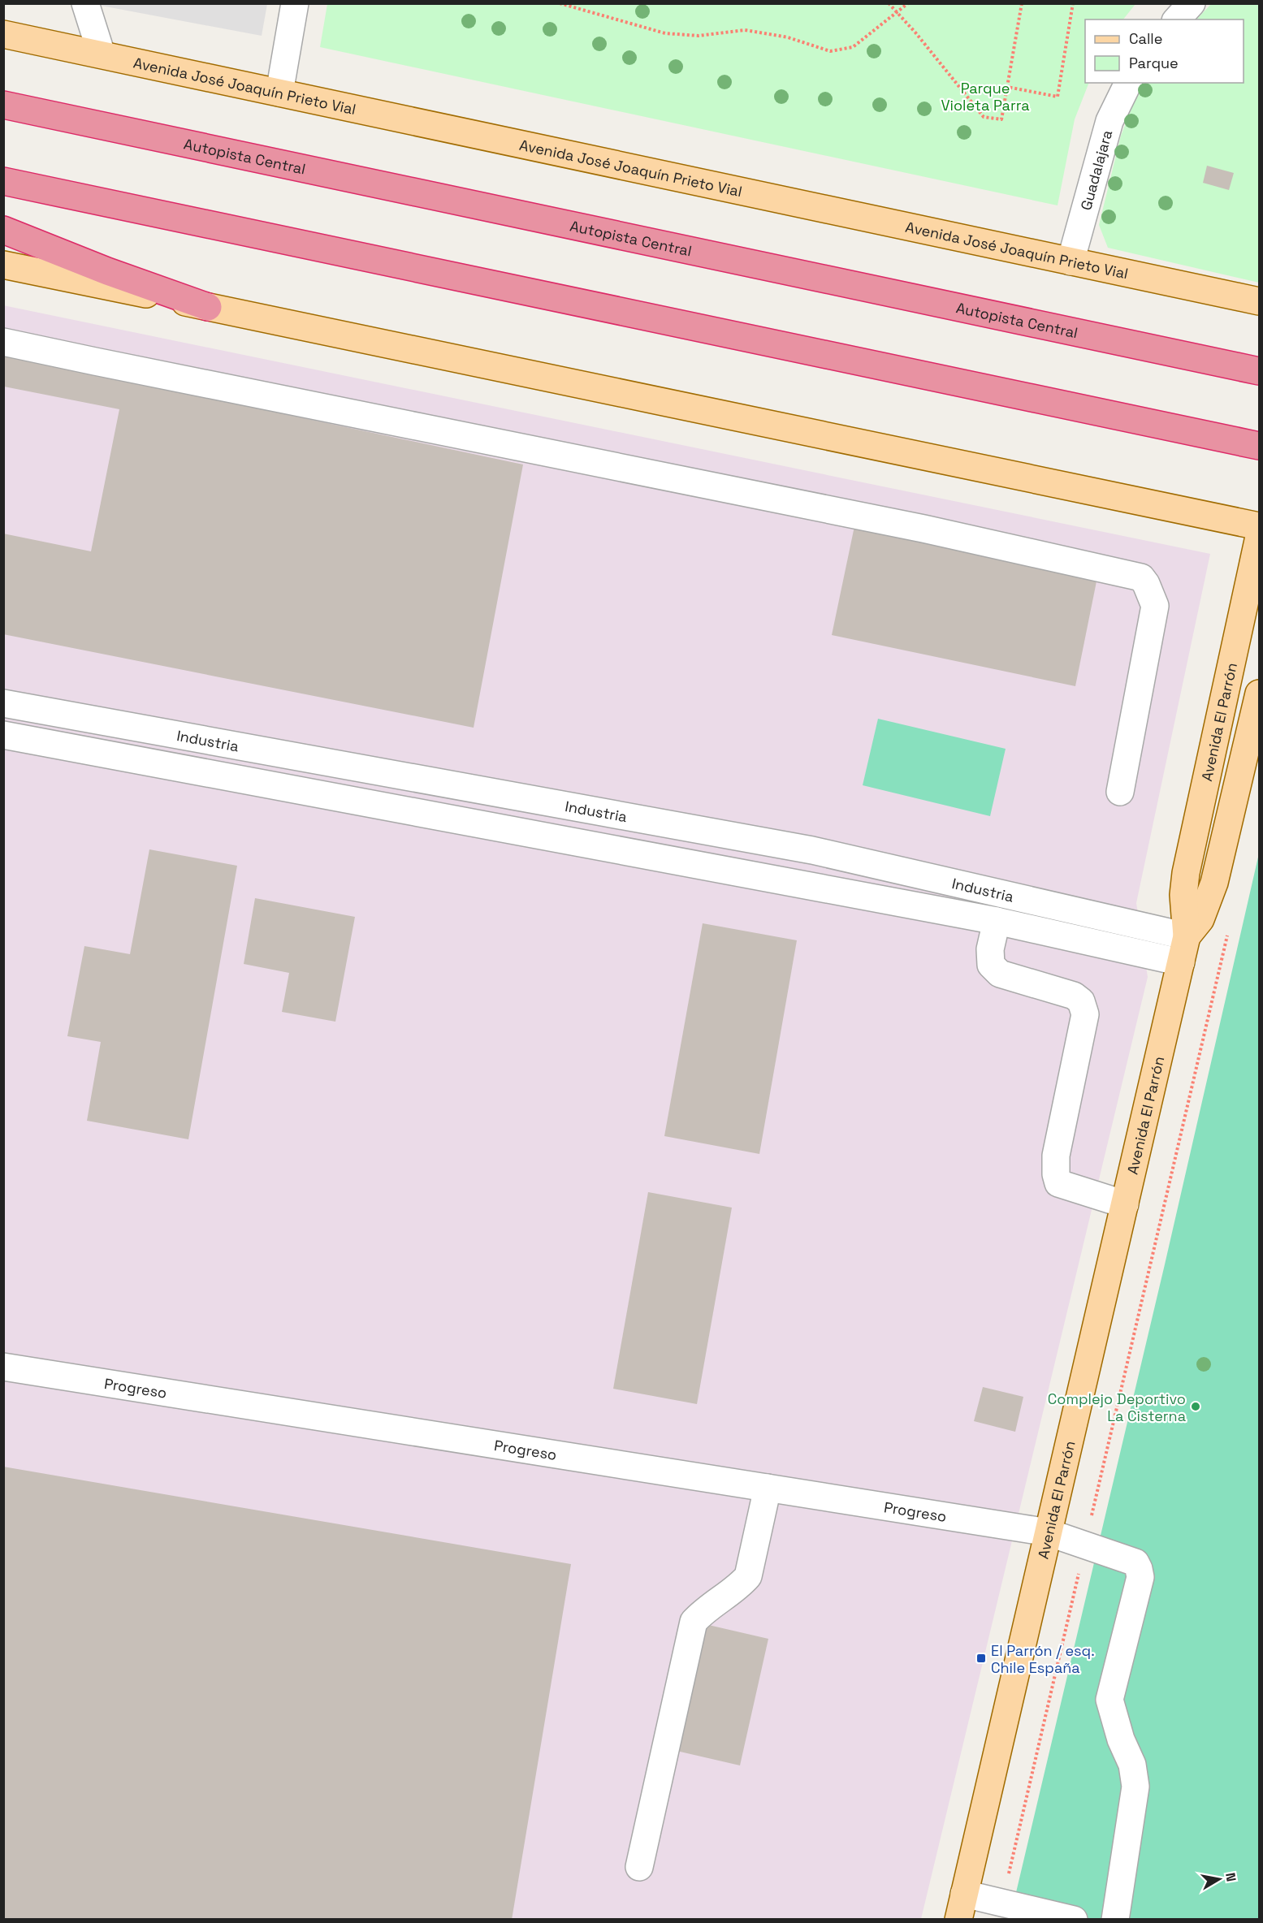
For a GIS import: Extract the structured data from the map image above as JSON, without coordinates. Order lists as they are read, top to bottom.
{
  "streets": {
    "highway": ["Autopista Central"],
    "main road": ["Avenida José Joaquín Prieto Vial", "Avenida El Parrón"],
    "street": ["Guadalajara", "Industria", "Progreso"]
  },
  "crossings": [
    ["Avenida José Joaquín Prieto Vial", "Guadalajara"],
    ["Avenida El Parrón", "Industria"],
    ["Avenida El Parrón", "Progreso"]
  ],
  "parks": ["Parque Violeta Parra"],
  "places": {
    "other": ["Complejo Deportivo La Cisterna"],
    "transit": ["El Parrón / esq. Chile España"]
  },
  "legend": ["Calle", "Parque"],
  "north": "right"
}
